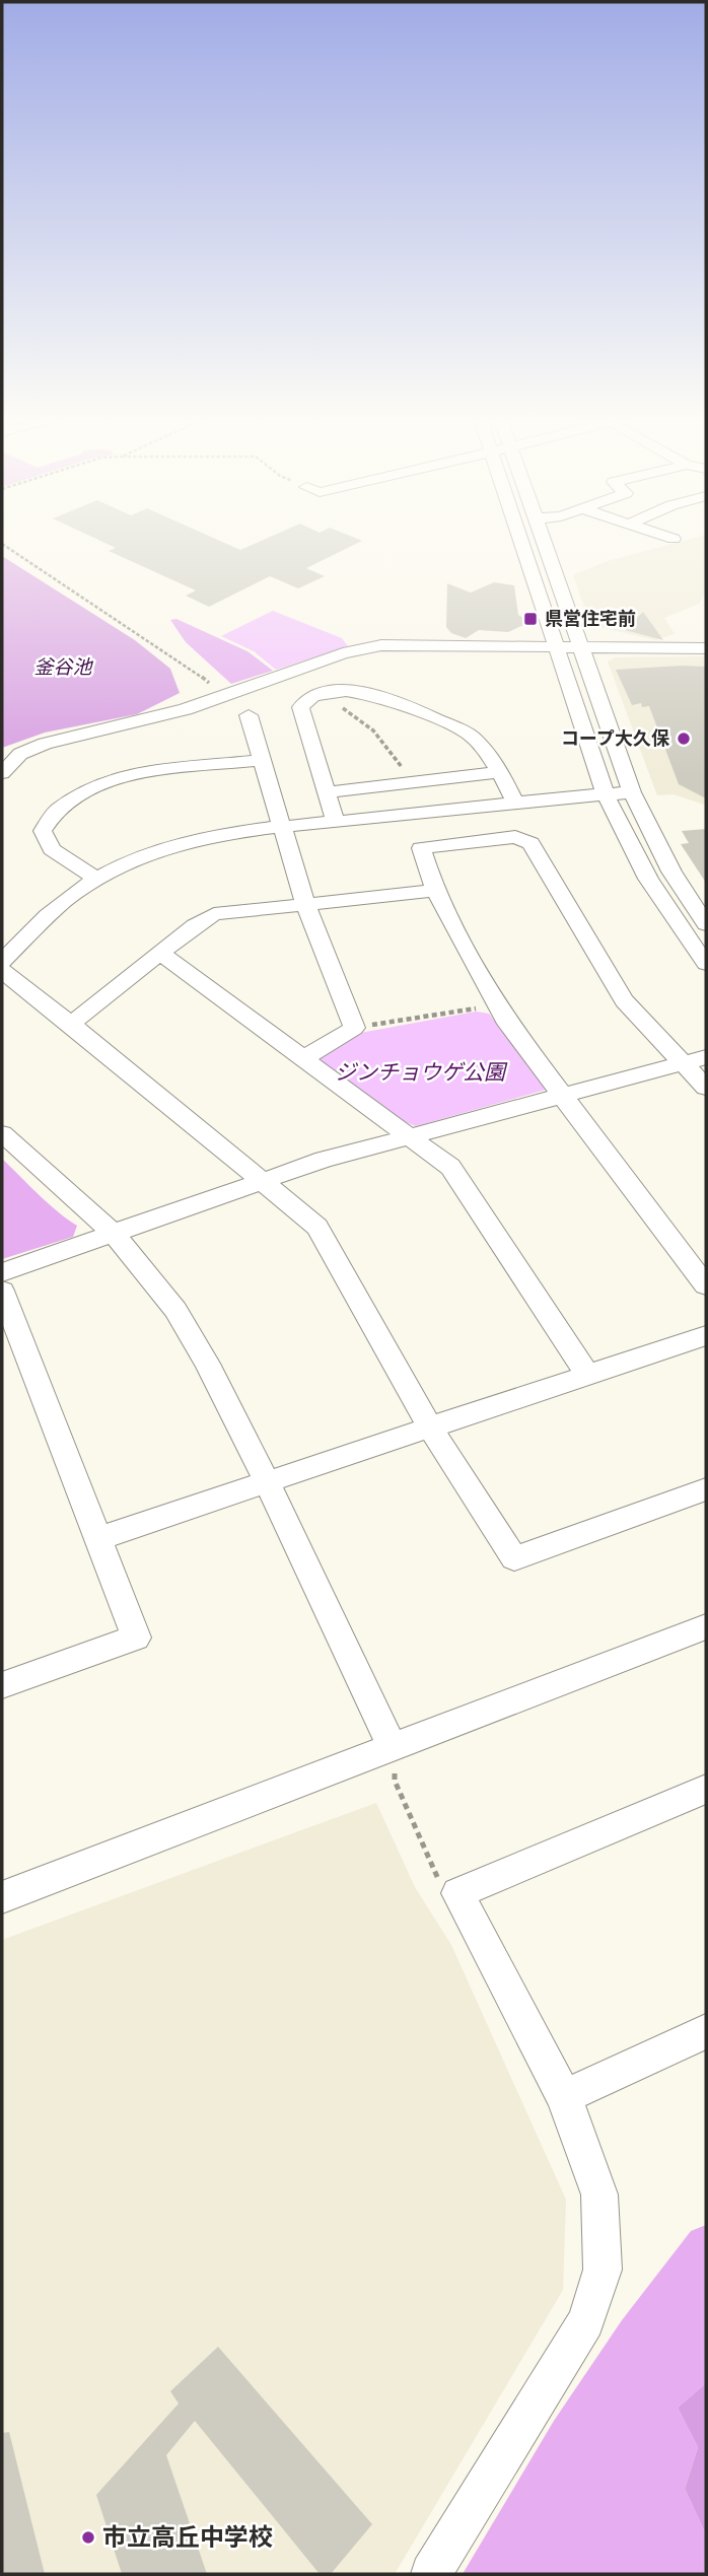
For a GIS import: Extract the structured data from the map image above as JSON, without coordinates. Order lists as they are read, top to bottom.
{
  "water": ["釜谷池"],
  "parks": ["ジンチョウゲ公園"],
  "places": {
    "transit": ["県営住宅前"],
    "other": ["コープ大久保", "市立高丘中学校"]
  }
}
